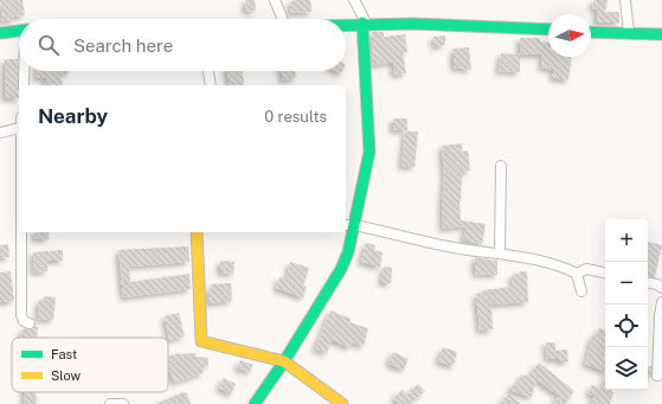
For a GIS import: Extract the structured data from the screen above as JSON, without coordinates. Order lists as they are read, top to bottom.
{
  "legend": ["Fast", "Slow"],
  "north": "right",
  "page": {
    "search": "Search here",
    "heading": ["Nearby", "0 results"],
    "map_buttons": ["+", "−"]
  }
}
